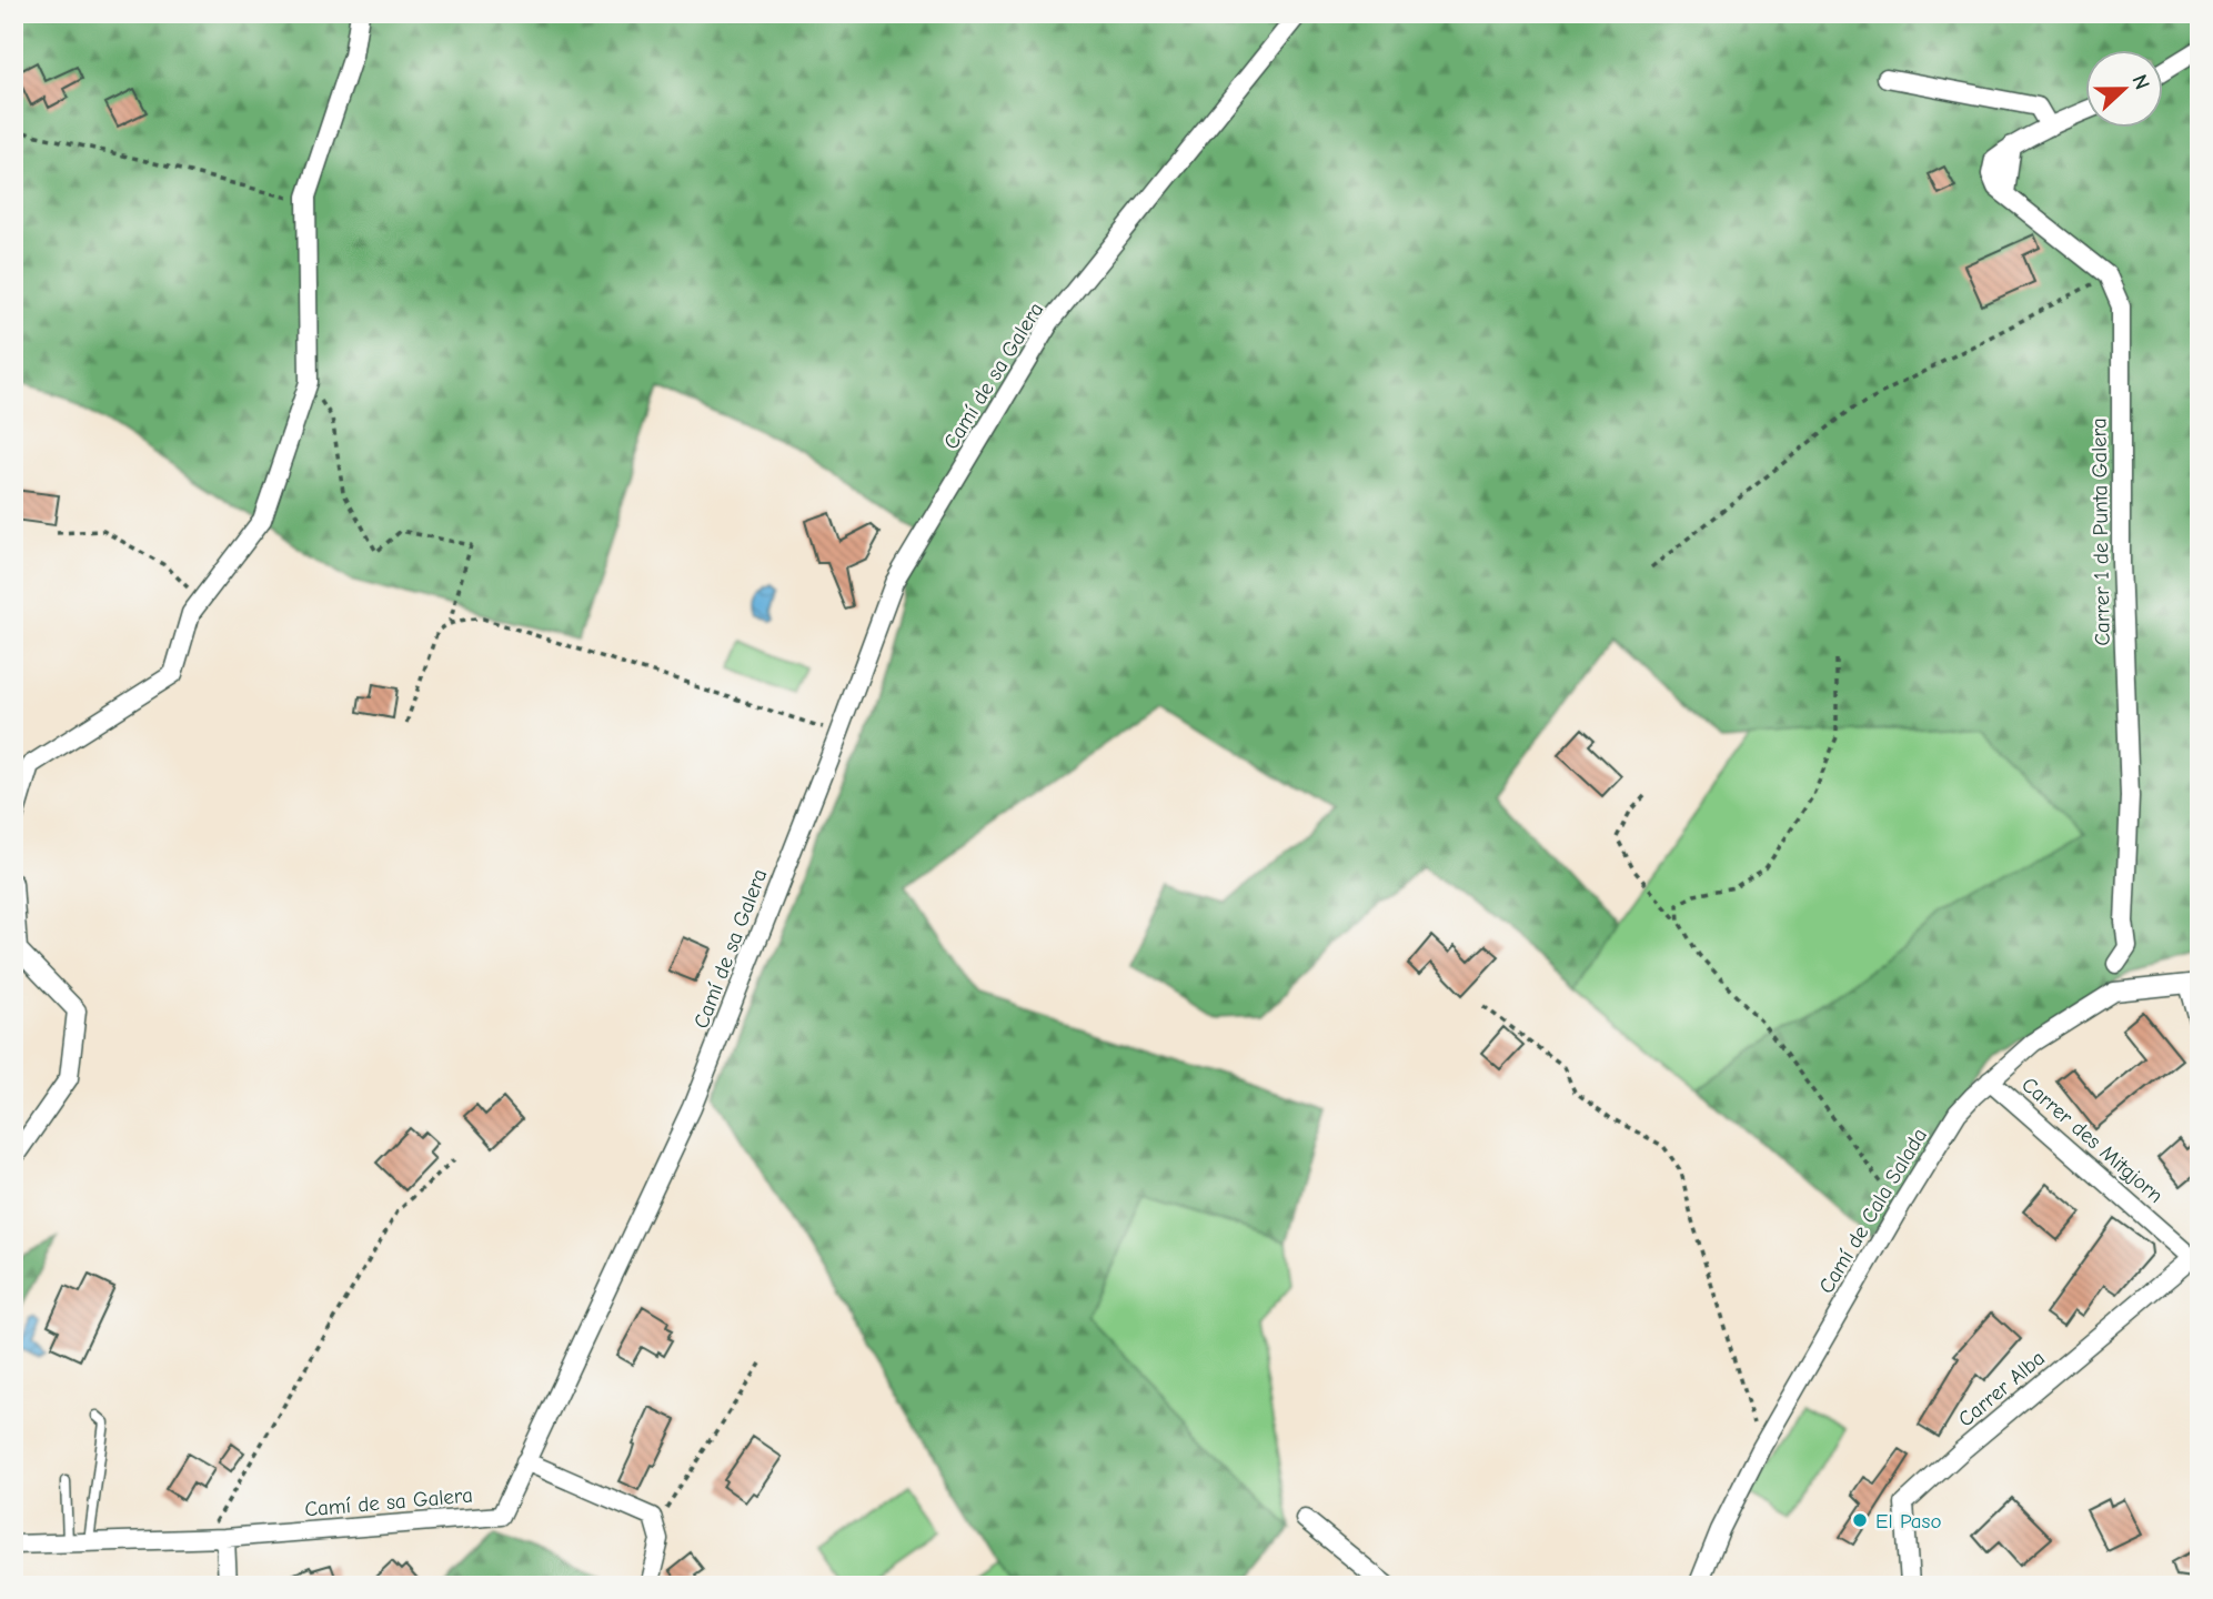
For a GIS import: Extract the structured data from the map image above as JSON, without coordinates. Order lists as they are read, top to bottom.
{
  "streets": {
    "street": [
      "Camí de sa Galera",
      "Carrer 1 de Punta Galera",
      "Carrer des Mitgjorn",
      "Camí de Cala Salada",
      "Carrer Alba"
    ]
  },
  "crossings": [
    ["Carrer 1 de Punta Galera", "Camí de Cala Salada"],
    ["Carrer des Mitgjorn", "Camí de Cala Salada"],
    ["Carrer des Mitgjorn", "Carrer Alba"]
  ],
  "places": ["El Paso"],
  "north": "right"
}
